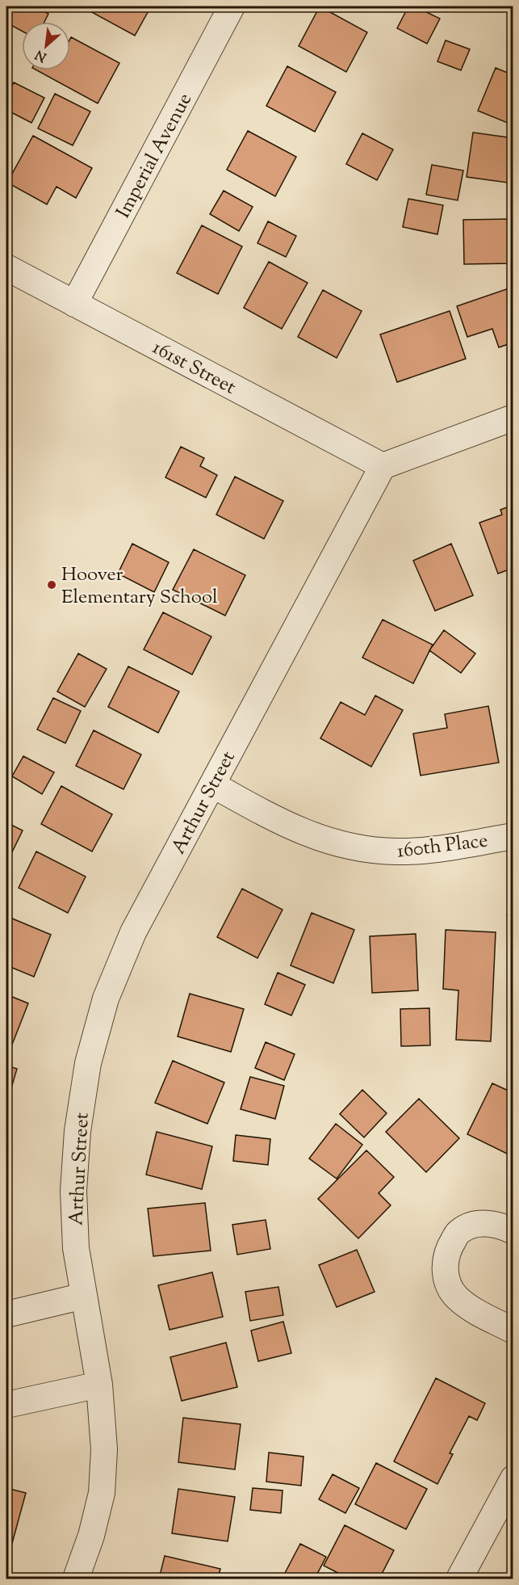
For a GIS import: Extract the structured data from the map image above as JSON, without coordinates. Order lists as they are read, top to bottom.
{
  "streets": {
    "street": [
      "Imperial Avenue",
      "161st Street",
      "Arthur Street",
      "160th Place"
    ]
  },
  "crossings": [
    ["Imperial Avenue", "161st Street"],
    ["161st Street", "Arthur Street"],
    ["Arthur Street", "160th Place"]
  ],
  "places": ["Hoover Elementary School"],
  "north": "bottom left"
}
